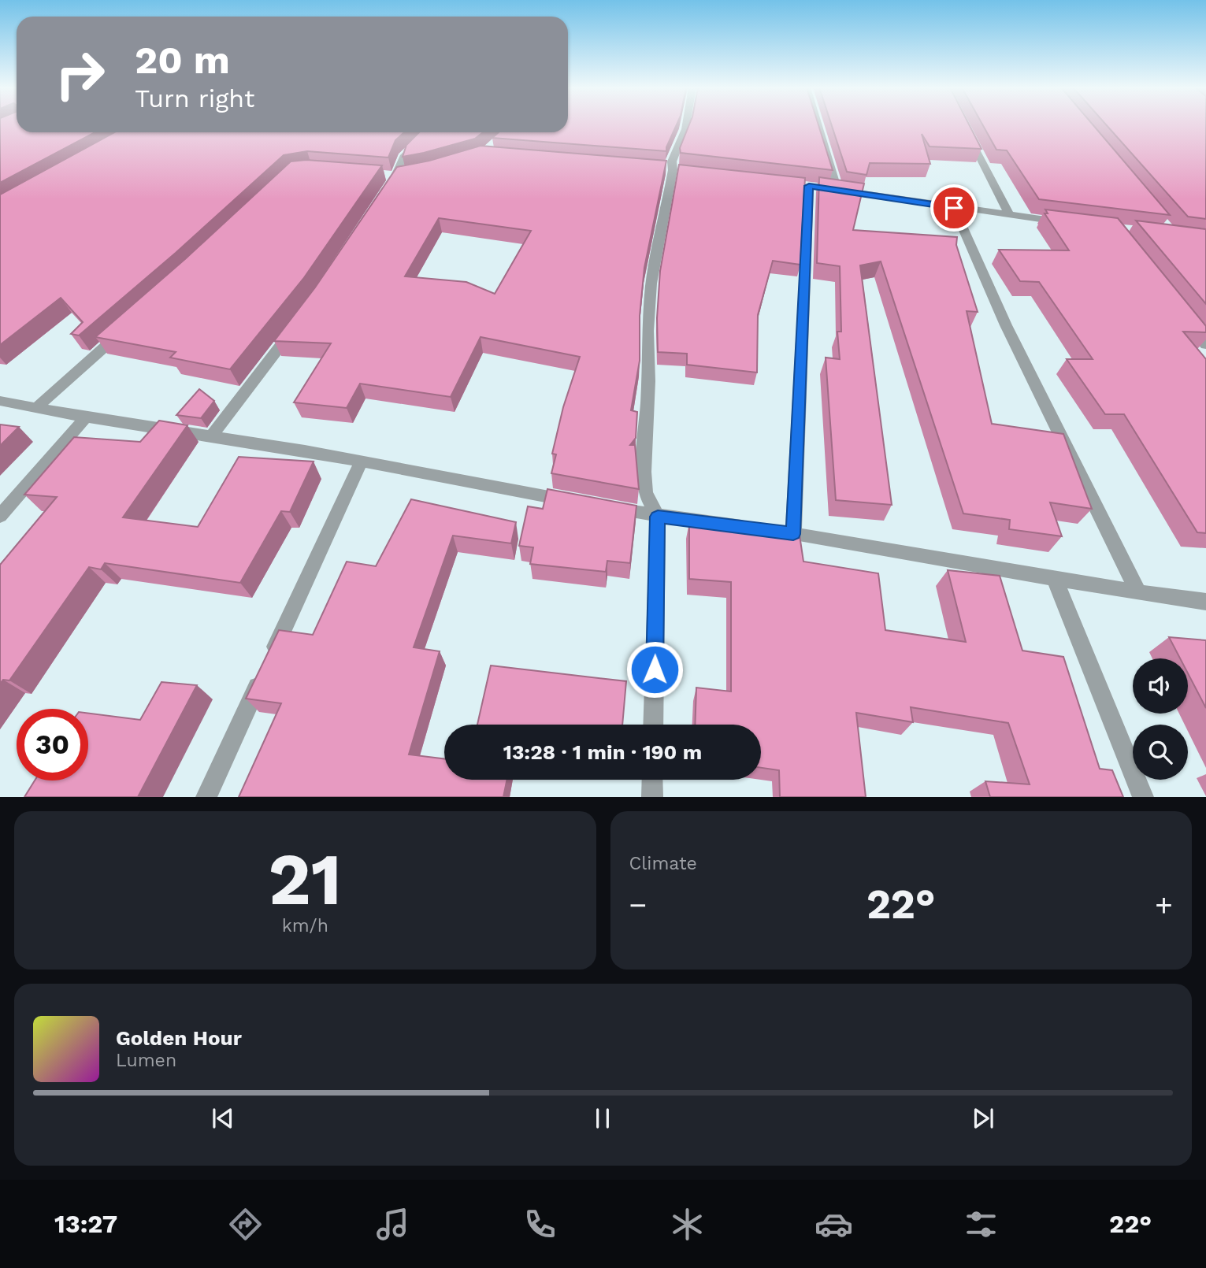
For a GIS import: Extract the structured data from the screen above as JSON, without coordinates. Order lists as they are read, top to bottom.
{
  "page": {
    "turn": ["20 m", "Turn right"],
    "limit": "30",
    "trip": "13:28 · 1 min · 190 m",
    "tile": [
      ["21", "km/h"],
      "Climate"
    ],
    "heat": ["−", "22°", "+"],
    "song": ["Golden Hour", "Lumen"],
    "tabs": ["13:27", "22°"]
  }
}
